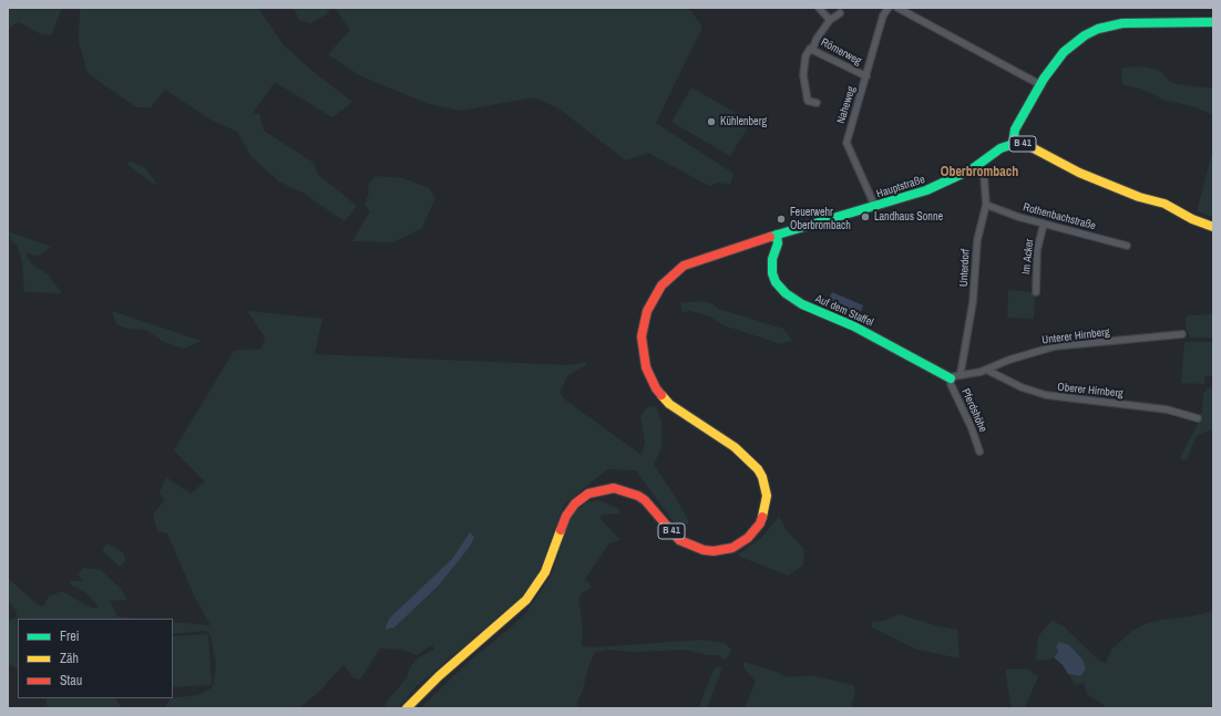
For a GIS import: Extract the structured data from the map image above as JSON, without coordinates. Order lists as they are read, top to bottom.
{
  "streets": {
    "main road": ["B 41", "Hauptstraße", "Auf dem Staffel"],
    "street": [
      "Römerweg",
      "Naheweg",
      "Rothenbachstraße",
      "Im Acker",
      "Unterdorf",
      "Unterer Hirnberg",
      "Oberer Hirnberg",
      "Pferdshöhe"
    ]
  },
  "crossings": [
    ["Römerweg", "Naheweg"],
    ["Naheweg", "Hauptstraße"],
    ["B 41", "Hauptstraße"],
    ["Hauptstraße", "Unterdorf"],
    ["Hauptstraße", "Auf dem Staffel"],
    ["Rothenbachstraße", "Im Acker"],
    ["Rothenbachstraße", "Unterdorf"],
    ["Unterdorf", "Unterer Hirnberg"],
    ["Auf dem Staffel", "Unterer Hirnberg"],
    ["Auf dem Staffel", "Pferdshöhe"],
    ["Unterer Hirnberg", "Oberer Hirnberg"],
    ["Unterer Hirnberg", "Pferdshöhe"]
  ],
  "districts": ["Oberbrombach"],
  "places": ["Kühlenberg", "Landhaus Sonne", "Feuerwehr Oberbrombach"],
  "legend": ["Frei", "Zäh", "Stau"]
}
